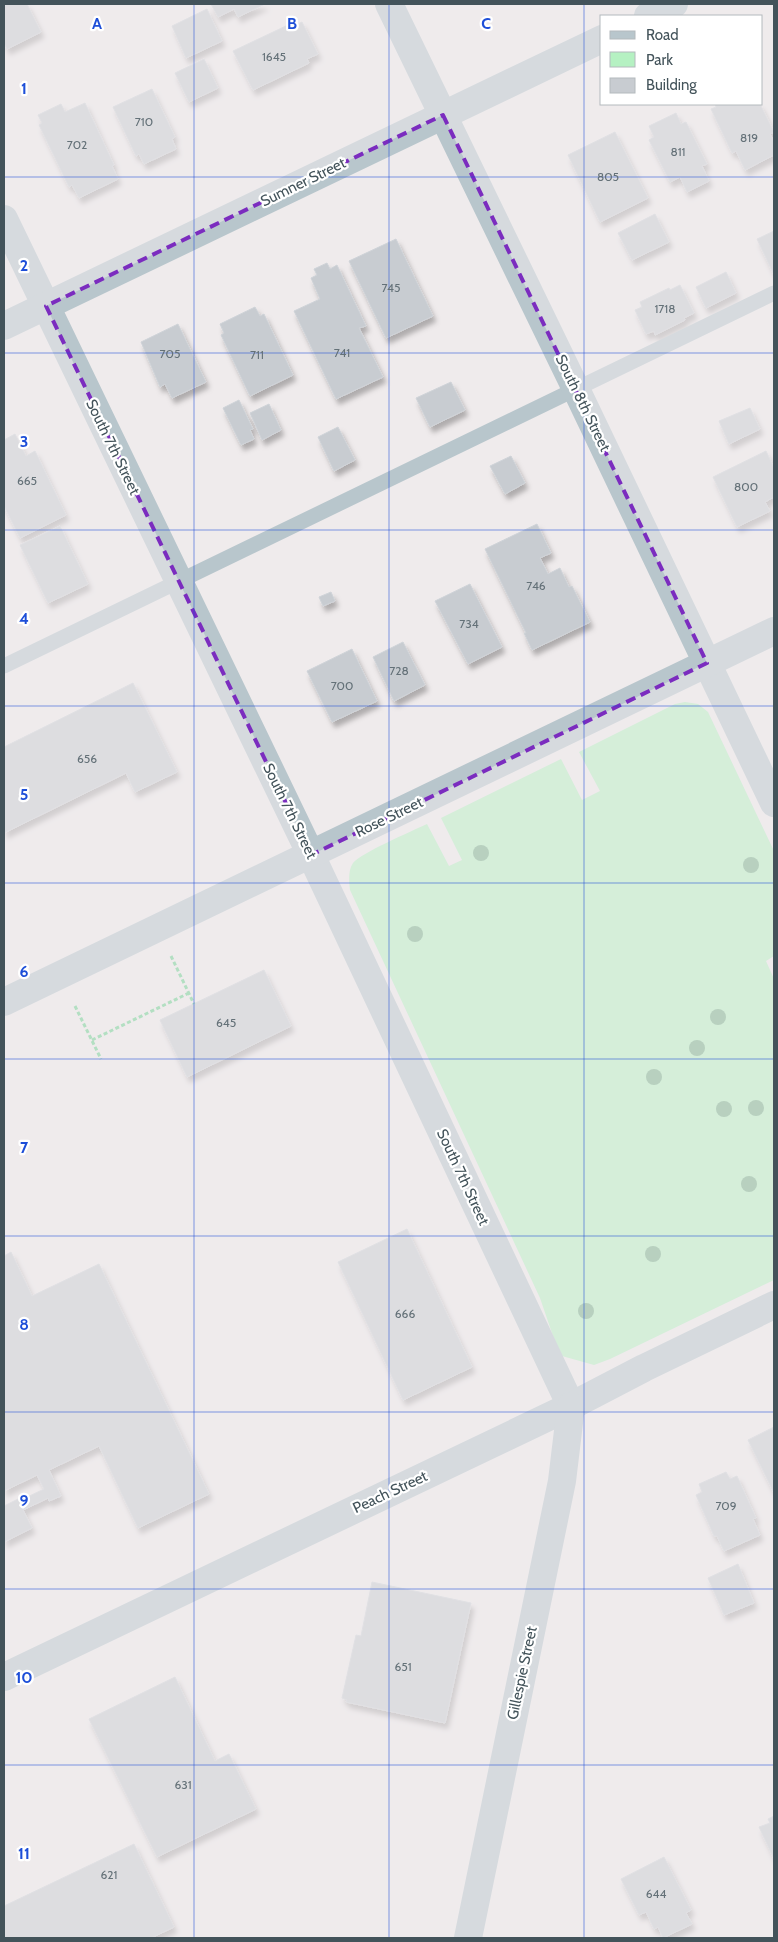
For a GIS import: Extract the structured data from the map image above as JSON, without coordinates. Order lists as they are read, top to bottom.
{
  "streets": {
    "street": [
      "Sumner Street",
      "South 8th Street",
      "South 7th Street",
      "Rose Street",
      "Peach Street",
      "Gillespie Street"
    ]
  },
  "crossings": [
    ["Sumner Street", "South 8th Street"],
    ["Sumner Street", "South 7th Street"],
    ["South 8th Street", "Rose Street"],
    ["South 7th Street", "Rose Street"],
    ["South 7th Street", "Peach Street"],
    ["South 7th Street", "Gillespie Street"],
    ["Peach Street", "Gillespie Street"]
  ],
  "house_numbers": [
    "1645",
    "710",
    "819",
    "702",
    "811",
    "805",
    "745",
    "1718",
    "741",
    "705",
    "711",
    "665",
    "800",
    "746",
    "734",
    "728",
    "700",
    "656",
    "645",
    "666",
    "709",
    "651",
    "631",
    "621",
    "644"
  ],
  "legend": ["Road", "Park", "Building"],
  "grid": {
    "columns": ["A", "B", "C"],
    "rows": [
      "1",
      "2",
      "3",
      "4",
      "5",
      "6",
      "7",
      "8",
      "9",
      "10",
      "11"
    ]
  }
}
